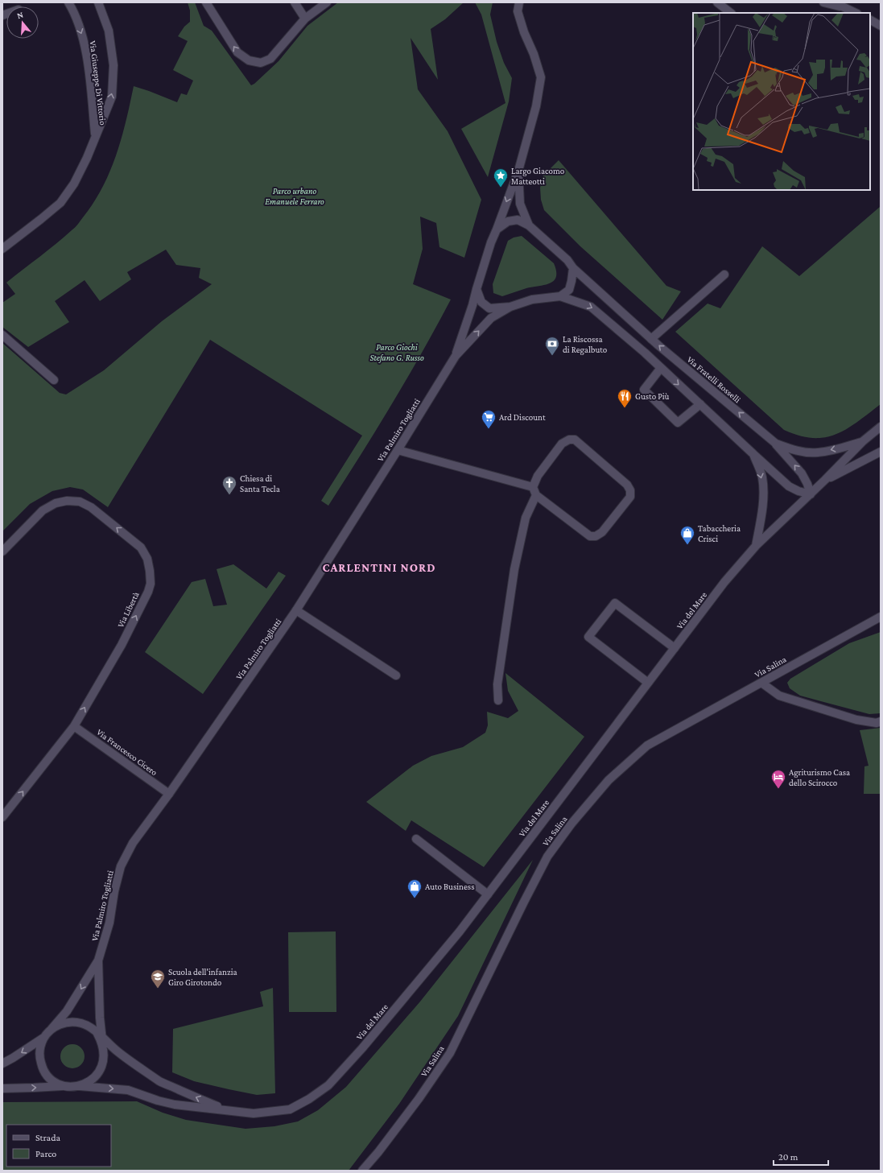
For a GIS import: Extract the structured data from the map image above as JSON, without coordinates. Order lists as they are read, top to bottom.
{
  "streets": {
    "street": [
      "Via Giuseppe Di Vittorio",
      "Via Fratelli Rosselli",
      "Via Palmiro Togliatti",
      "Via Libertà",
      "Via del Mare",
      "Via Salina",
      "Via Francesco Cicero"
    ]
  },
  "crossings": [
    ["Via Fratelli Rosselli", "Via del Mare"],
    ["Via Palmiro Togliatti", "Via Francesco Cicero"],
    ["Via Libertà", "Via Francesco Cicero"]
  ],
  "districts": ["CARLENTINI NORD"],
  "parks": ["Parco urbano Emanuele Ferraro", "Parco Giochi Stefano G. Russo"],
  "places": {
    "place": ["Largo Giacomo Matteotti"],
    "bank": ["La Riscossa di Regalbuto"],
    "restaurant": ["Gusto Più"],
    "supermarket": ["Ard Discount"],
    "church": ["Chiesa di Santa Tecla"],
    "shop": ["Tabaccheria Crisci", "Auto Business"],
    "hotel": ["Agriturismo Casa dello Scirocco"],
    "school or university": ["Scuola dell'infanzia Giro Girotondo"]
  },
  "legend": ["Strada", "Parco"],
  "scale_bar": "20 m",
  "north": "top"
}
